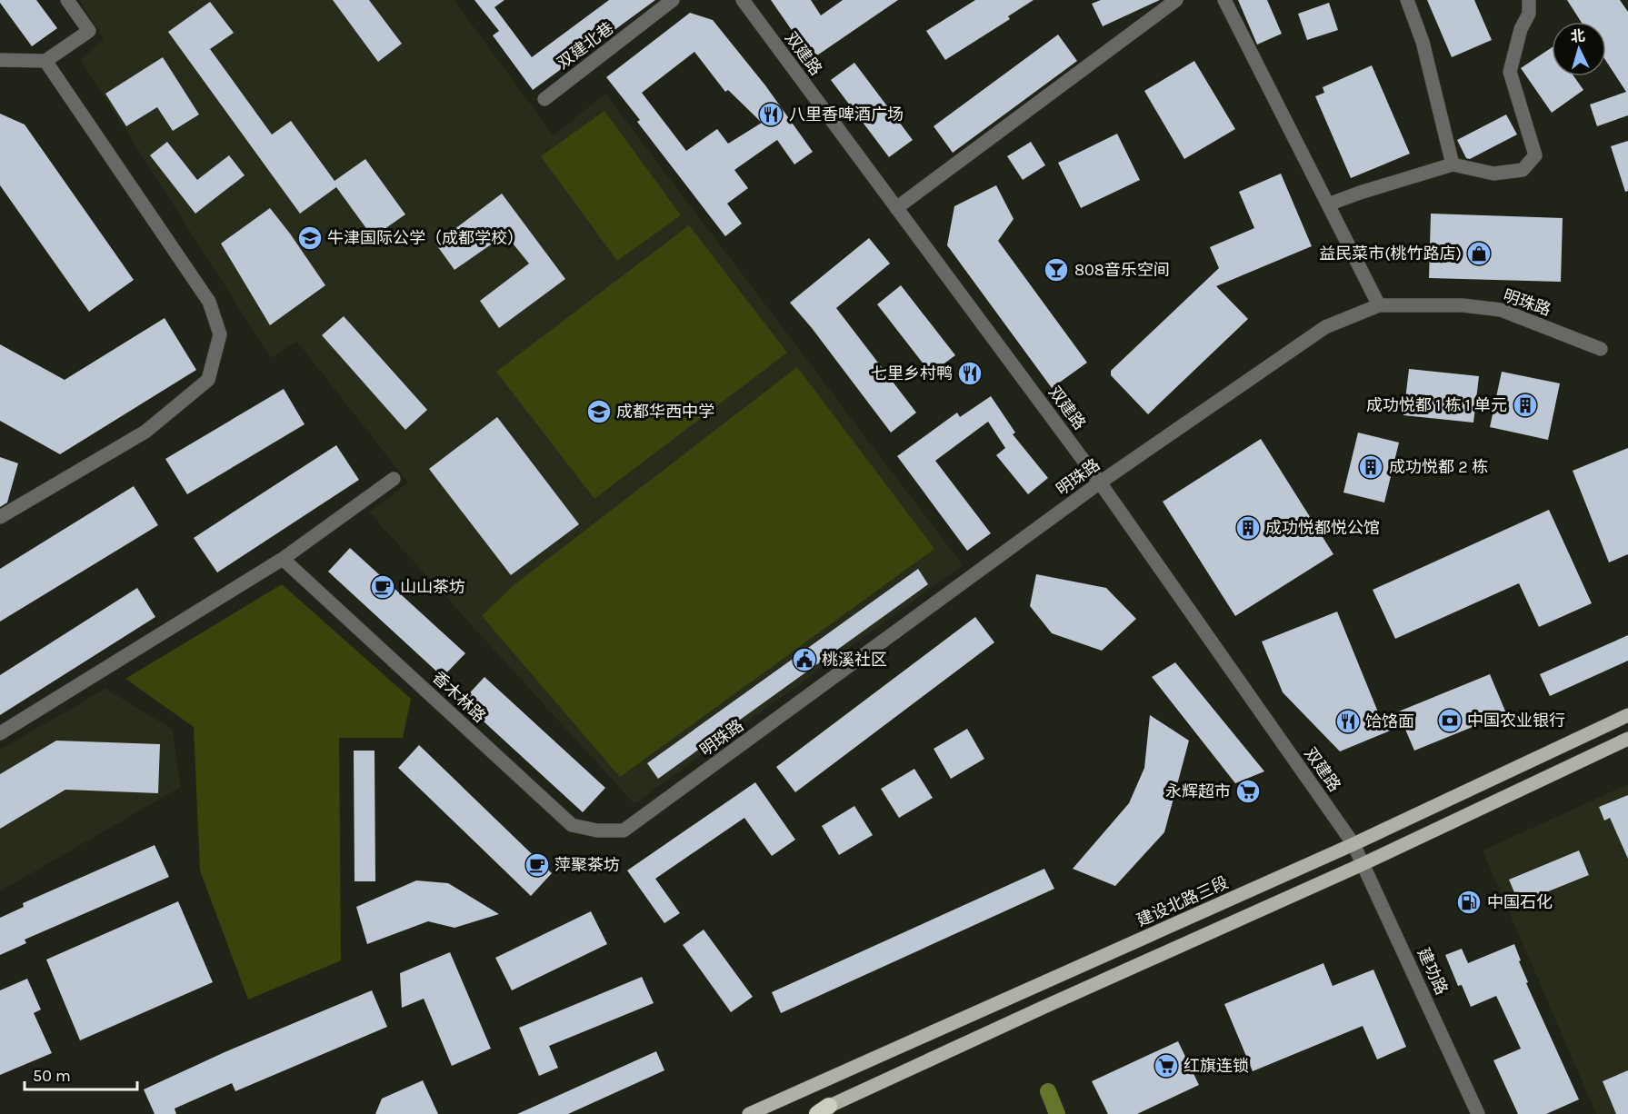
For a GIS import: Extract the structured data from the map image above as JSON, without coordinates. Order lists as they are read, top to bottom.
{
  "streets": {
    "main road": ["建设北路三段"],
    "street": [
      "双建北巷",
      "双建路",
      "明珠路",
      "香木林路",
      "建功路"
    ]
  },
  "crossings": [
    ["双建路", "明珠路"],
    ["双建路", "建设北路三段"],
    ["双建路", "建功路"],
    ["明珠路", "香木林路"],
    ["建设北路三段", "建功路"]
  ],
  "places": {
    "restaurant": ["八里香啤酒广场", "七里乡村鸭", "饸饹面"],
    "school or university": ["牛津国际公学（成都学校）", "成都华西中学"],
    "shop": ["益民菜市(桃竹路店)"],
    "bar": ["808音乐空间"],
    "building": ["成功悦都 1 栋 1 单元", "成功悦都 2 栋", "成功悦都悦公馆"],
    "cafe": ["山山茶坊", "萍聚茶坊"],
    "public building": ["桃溪社区"],
    "bank": ["中国农业银行"],
    "supermarket": ["永辉超市", "红旗连锁"],
    "fuel station": ["中国石化"]
  },
  "scale_bar": "50 m",
  "north": "top"
}
